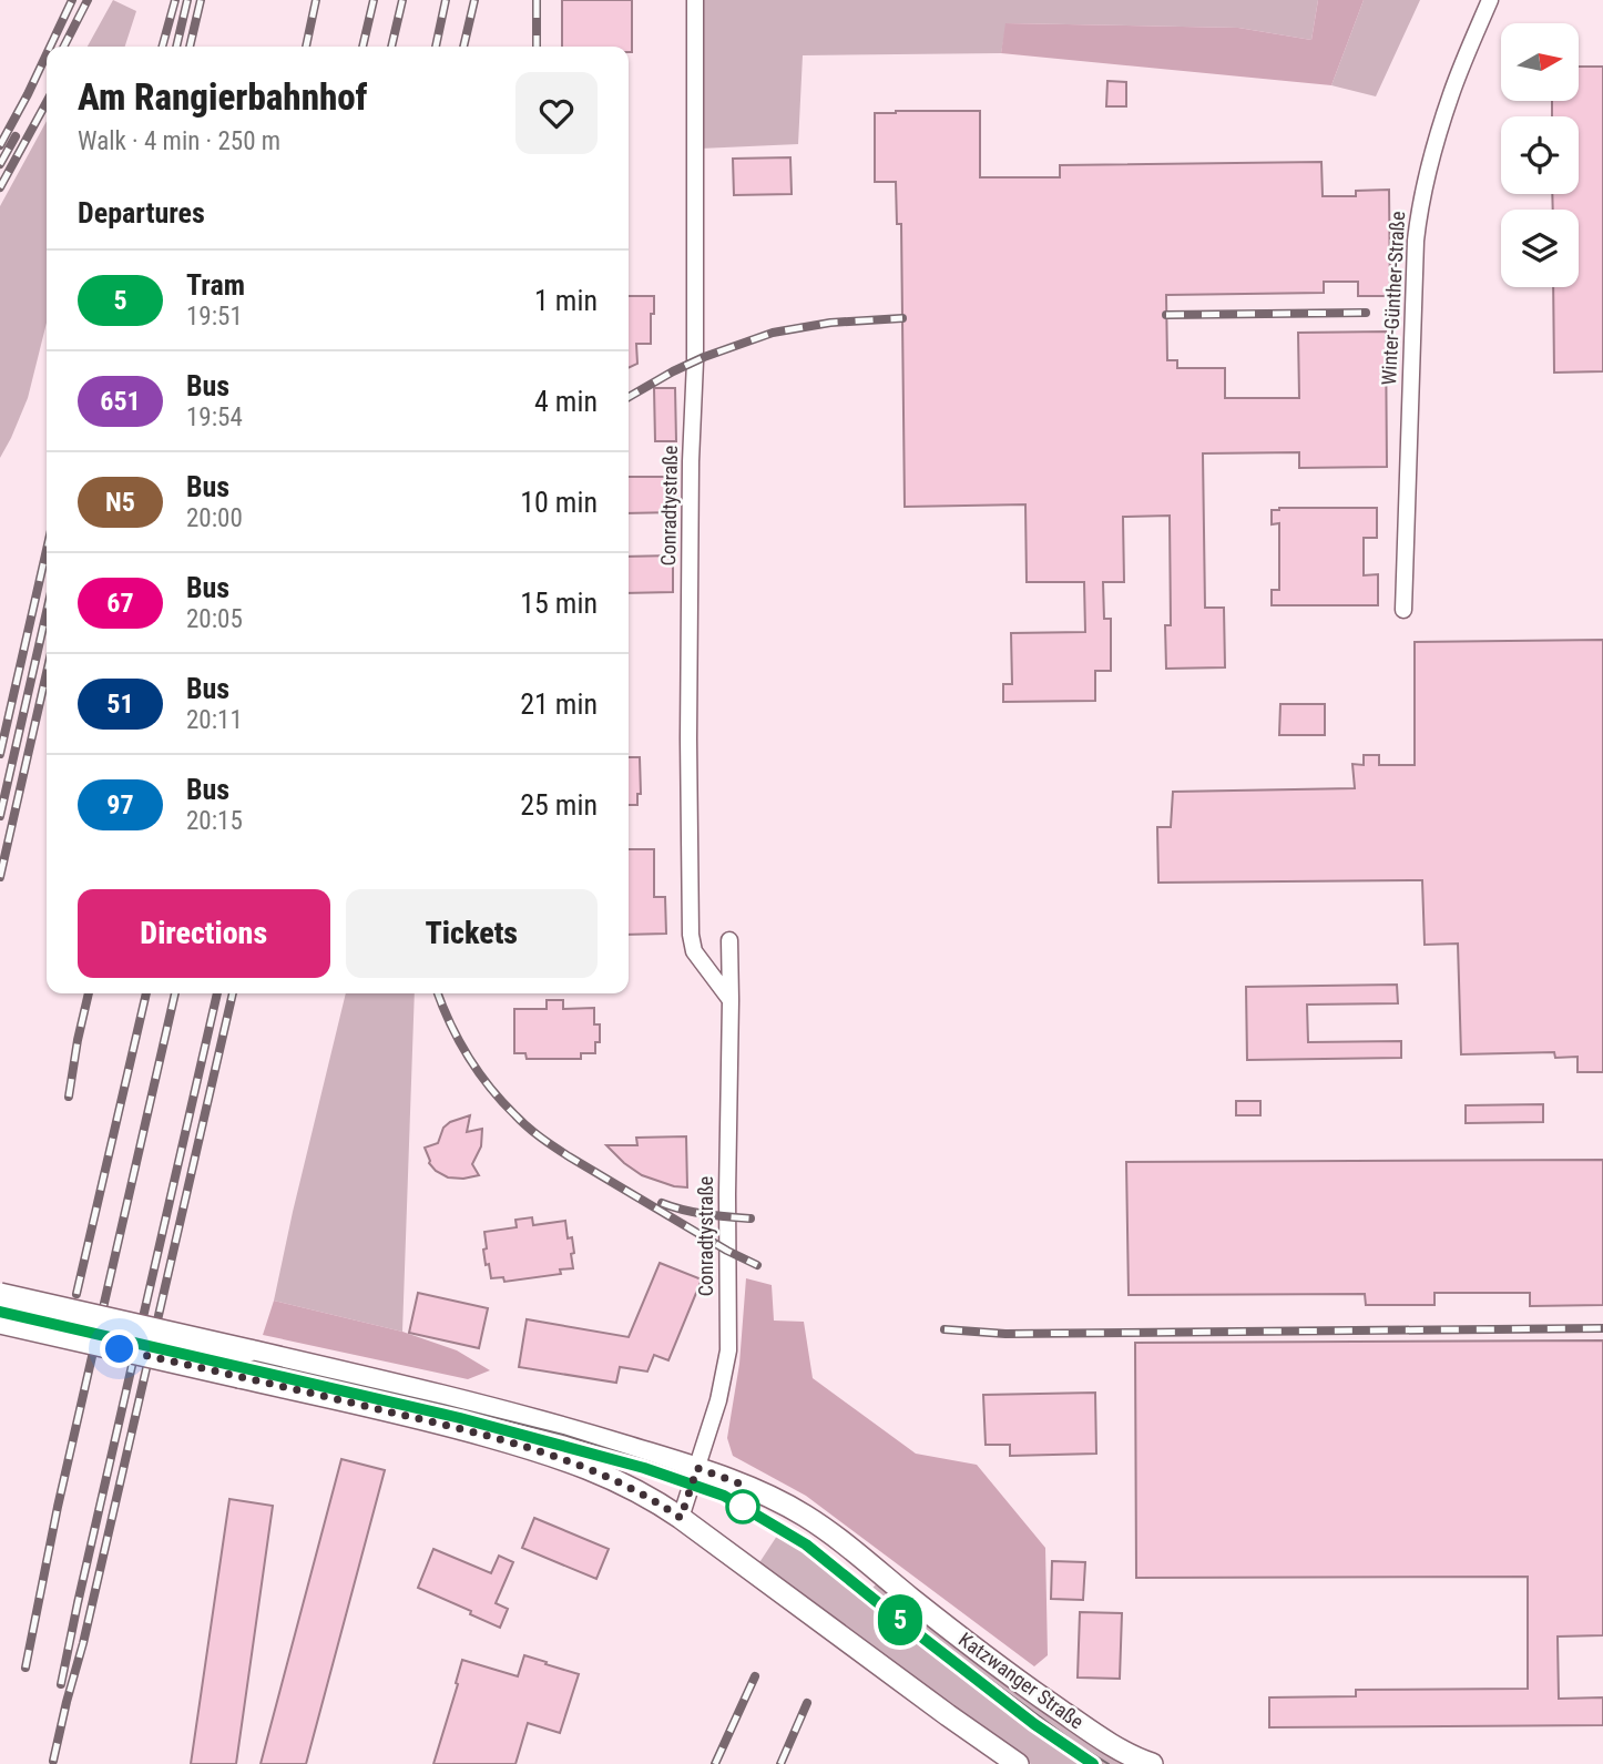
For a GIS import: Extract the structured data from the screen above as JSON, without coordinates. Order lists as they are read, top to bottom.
{
  "streets": {
    "main road": ["Katzwanger Straße"],
    "street": ["Winter-Günther-Straße", "Conradtystraße"]
  },
  "crossings": [
    ["Conradtystraße", "Katzwanger Straße"]
  ],
  "lines": ["tram line 5"],
  "north": "right",
  "page": {
    "on_map": "5",
    "heading": [
      ["Am Rangierbahnhof", "Walk · 4 min · 250 m"],
      "Departures"
    ],
    "list": [
      {
        "mark": "5",
        "name": "Tram",
        "note": "19:51",
        "value": "1 min"
      },
      {
        "mark": "651",
        "name": "Bus",
        "note": "19:54",
        "value": "4 min"
      },
      {
        "mark": "N5",
        "name": "Bus",
        "note": "20:00",
        "value": "10 min"
      },
      {
        "mark": "67",
        "name": "Bus",
        "note": "20:05",
        "value": "15 min"
      },
      {
        "mark": "51",
        "name": "Bus",
        "note": "20:11",
        "value": "21 min"
      },
      {
        "mark": "97",
        "name": "Bus",
        "note": "20:15",
        "value": "25 min"
      }
    ],
    "buttons": ["Directions", "Tickets"]
  }
}
